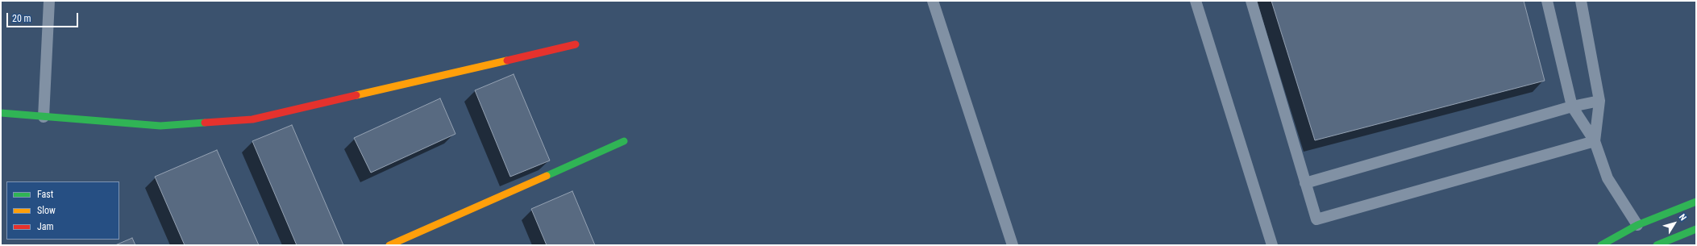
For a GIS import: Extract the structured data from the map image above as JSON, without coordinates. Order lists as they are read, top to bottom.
{
  "legend": ["Fast", "Slow", "Jam"],
  "scale_bar": "20 m",
  "north": "top right"
}
